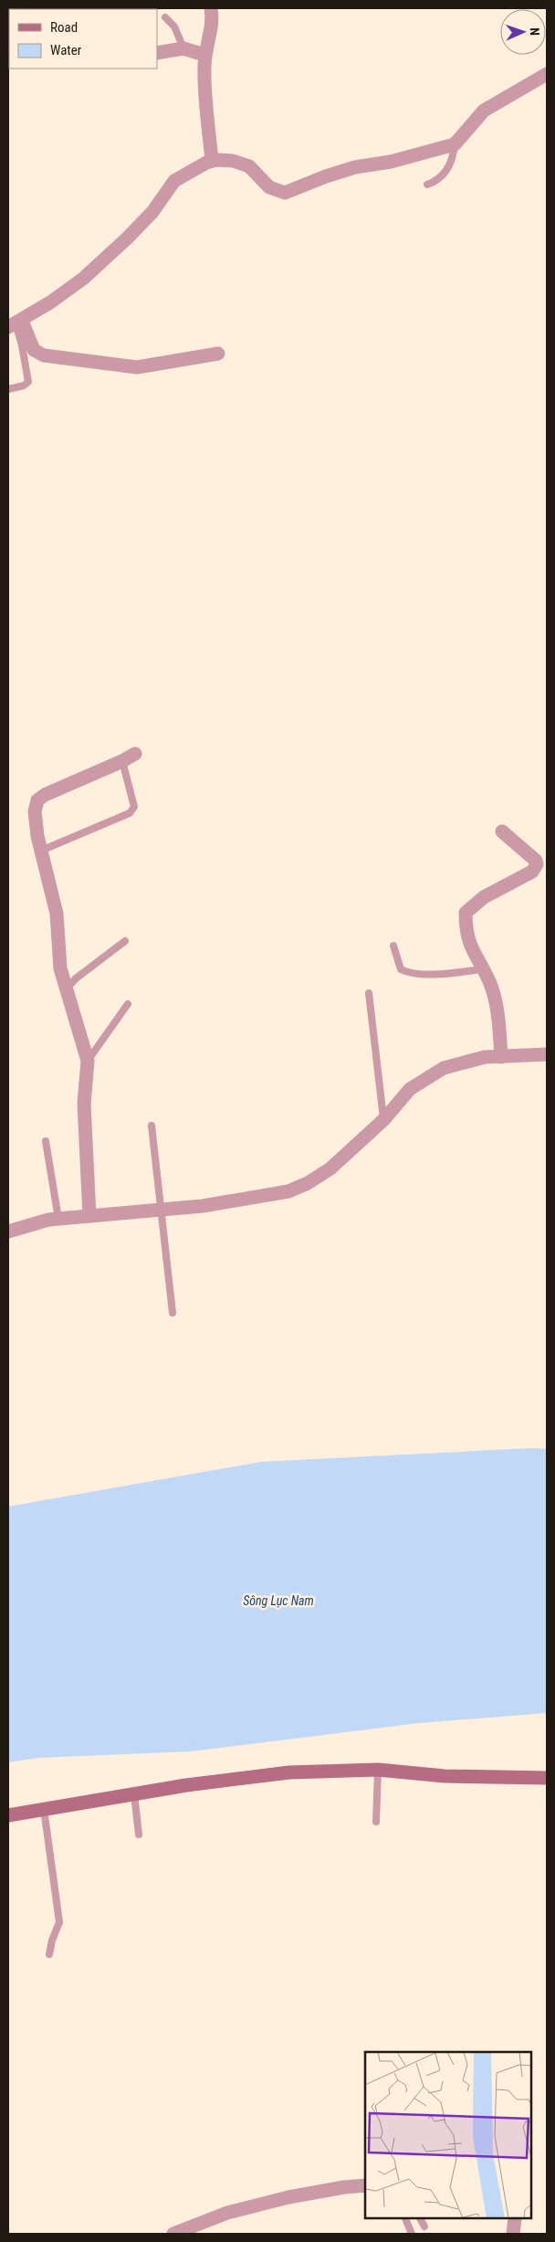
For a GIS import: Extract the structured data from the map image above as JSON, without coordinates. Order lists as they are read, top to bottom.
{
  "water": ["Sông Lục Nam"],
  "legend": ["Road", "Water"],
  "north": "right"
}
